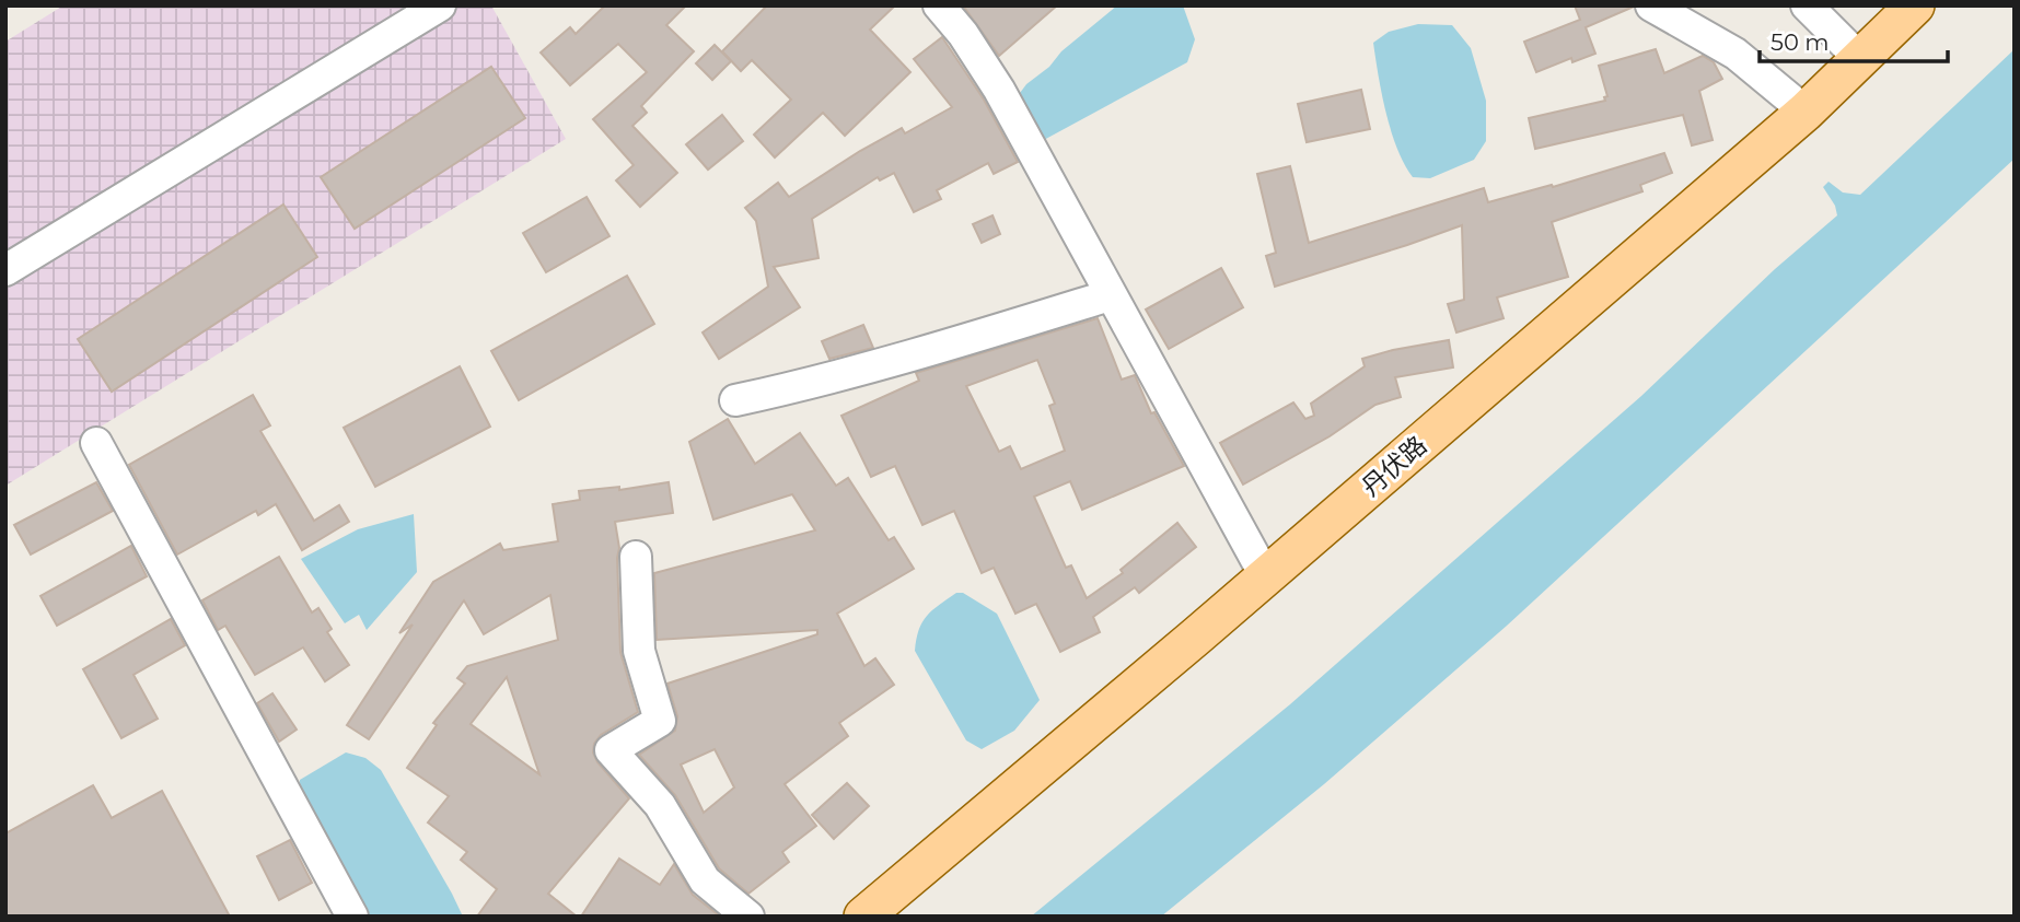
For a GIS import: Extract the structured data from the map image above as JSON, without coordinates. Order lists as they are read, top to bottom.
{
  "streets": {
    "main road": ["丹伏路"]
  },
  "scale_bar": "50 m"
}
